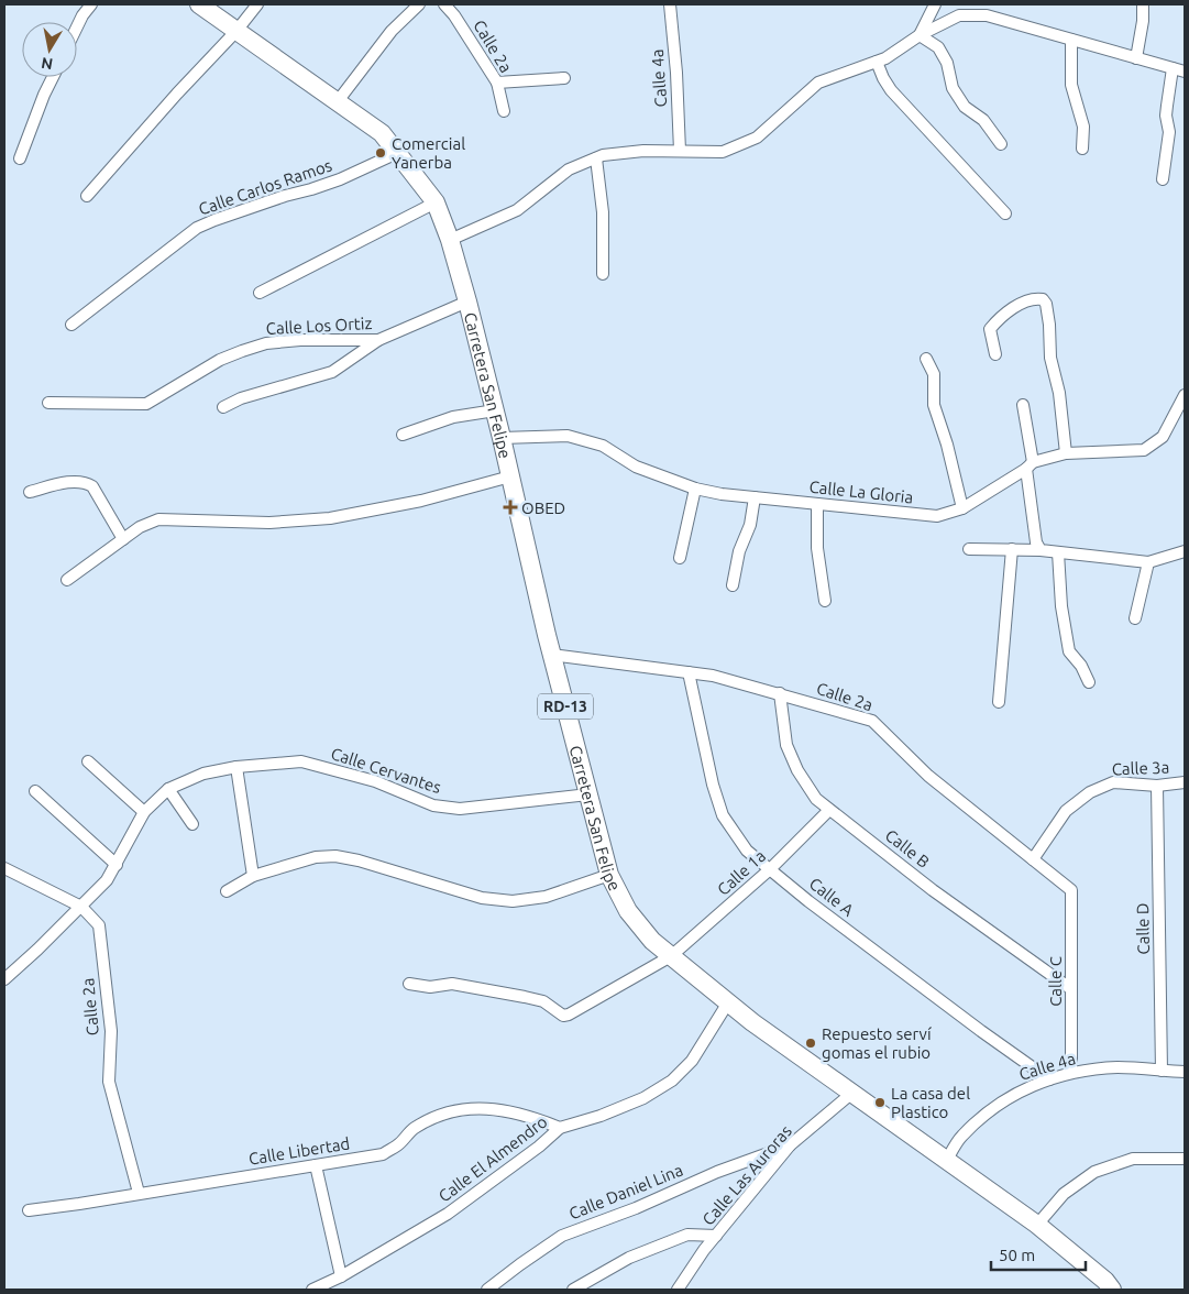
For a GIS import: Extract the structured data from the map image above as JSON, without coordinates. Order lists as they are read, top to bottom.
{
  "streets": {
    "main road": ["Carretera San Felipe", "RD-13"],
    "street": [
      "Calle 2a",
      "Calle 4a",
      "Calle Carlos Ramos",
      "Calle Los Ortiz",
      "Calle La Gloria",
      "Calle 3a",
      "Calle Cervantes",
      "Calle B",
      "Calle 1a",
      "Calle A",
      "Calle D",
      "Calle C",
      "Calle Libertad",
      "Calle El Almendro",
      "Calle Las Auroras",
      "Calle Daniel Lina"
    ]
  },
  "crossings": [
    ["Calle 2a", "Carretera San Felipe"],
    ["Calle 2a", "Calle 3a"],
    ["Calle 2a", "Calle Cervantes"],
    ["Calle 2a", "Calle B"],
    ["Calle 2a", "Calle A"],
    ["Calle 2a", "Calle C"],
    ["Calle 2a", "Calle Libertad"],
    ["Calle 4a", "Carretera San Felipe"],
    ["Calle 4a", "Calle A"],
    ["Calle 4a", "Calle D"],
    ["Calle 4a", "Calle C"],
    ["Calle Carlos Ramos", "Carretera San Felipe"],
    ["Calle Los Ortiz", "Carretera San Felipe"],
    ["Carretera San Felipe", "Calle La Gloria"],
    ["Carretera San Felipe", "Calle Cervantes"],
    ["Carretera San Felipe", "Calle 1a"],
    ["Carretera San Felipe", "Calle El Almendro"],
    ["Carretera San Felipe", "Calle Las Auroras"],
    ["Calle 3a", "Calle D"],
    ["Calle B", "Calle 1a"],
    ["Calle B", "Calle C"],
    ["Calle 1a", "Calle A"],
    ["Calle Libertad", "Calle El Almendro"],
    ["Calle Las Auroras", "Calle Daniel Lina"]
  ],
  "places": {
    "other": ["Comercial Yanerba", "Repuesto serví gomas el rubio", "La casa del Plastico"],
    "health": ["OBED"]
  },
  "scale_bar": "50 m",
  "north": "bottom"
}
